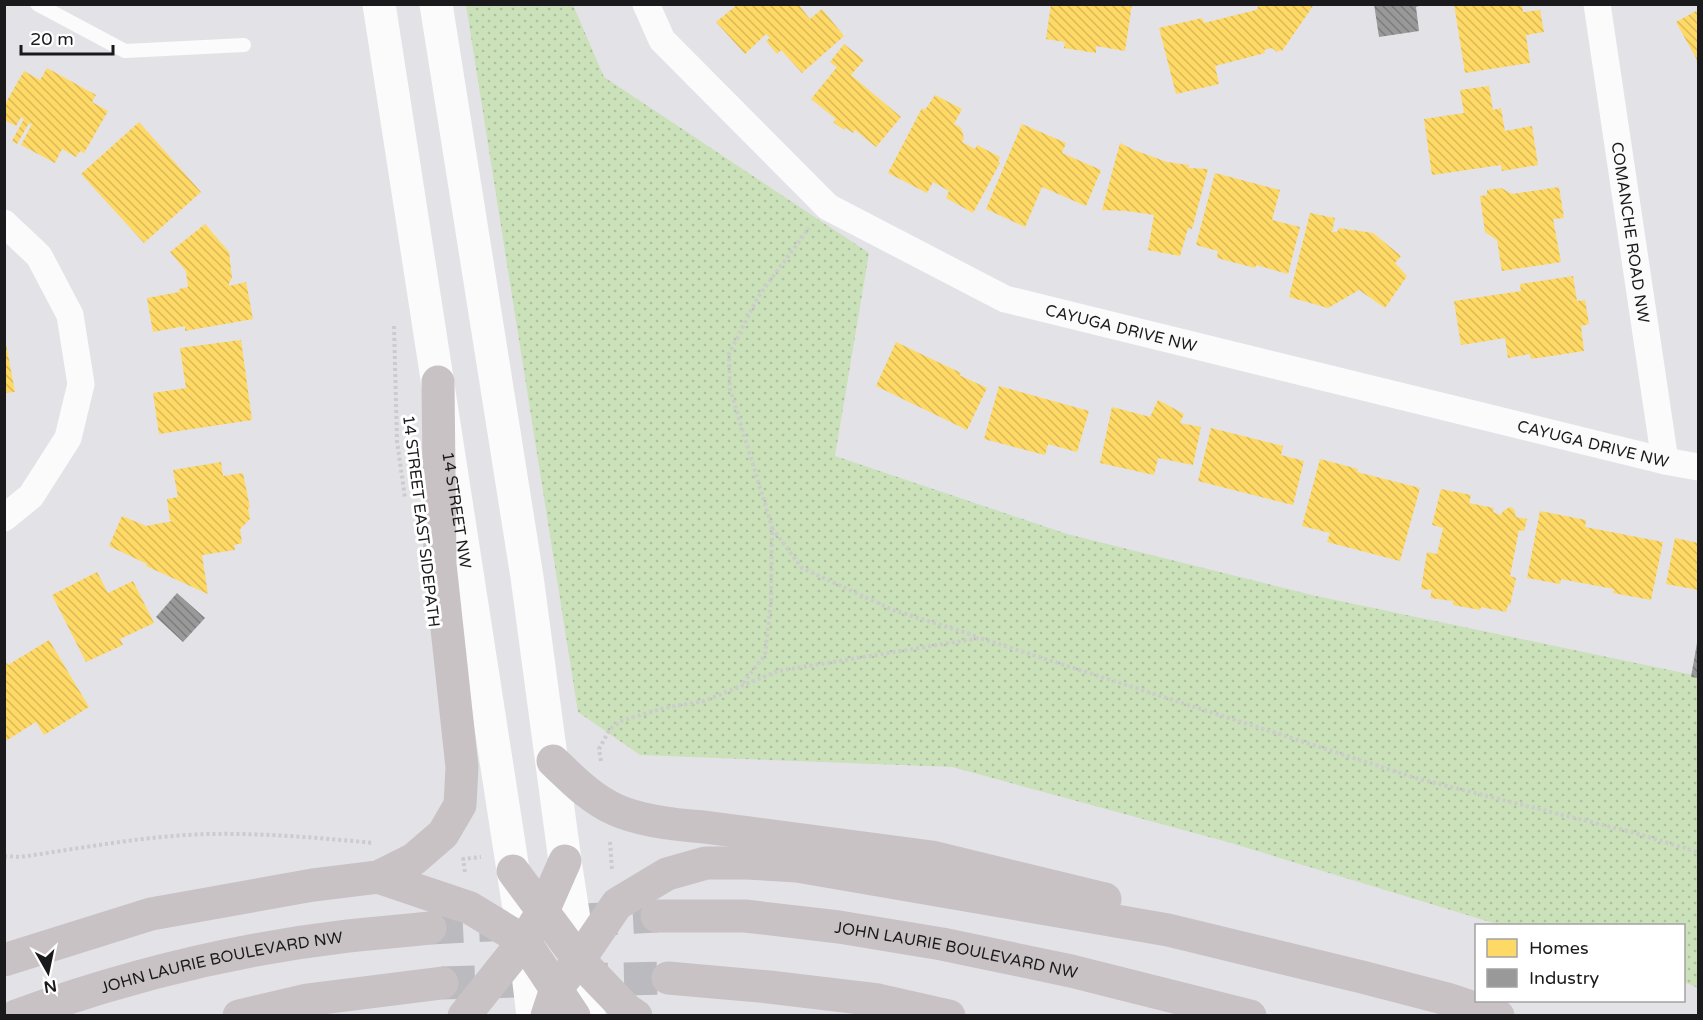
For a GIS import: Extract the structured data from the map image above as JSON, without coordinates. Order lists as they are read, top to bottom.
{
  "streets": {
    "main road": ["14 STREET NW", "JOHN LAURIE BOULEVARD NW"],
    "street": ["COMANCHE ROAD NW", "CAYUGA DRIVE NW"],
    "path": ["14 STREET EAST SIDEPATH"]
  },
  "crossings": [
    ["COMANCHE ROAD NW", "CAYUGA DRIVE NW"]
  ],
  "legend": ["Homes", "Industry"],
  "scale_bar": "20 m",
  "north": "bottom"
}
